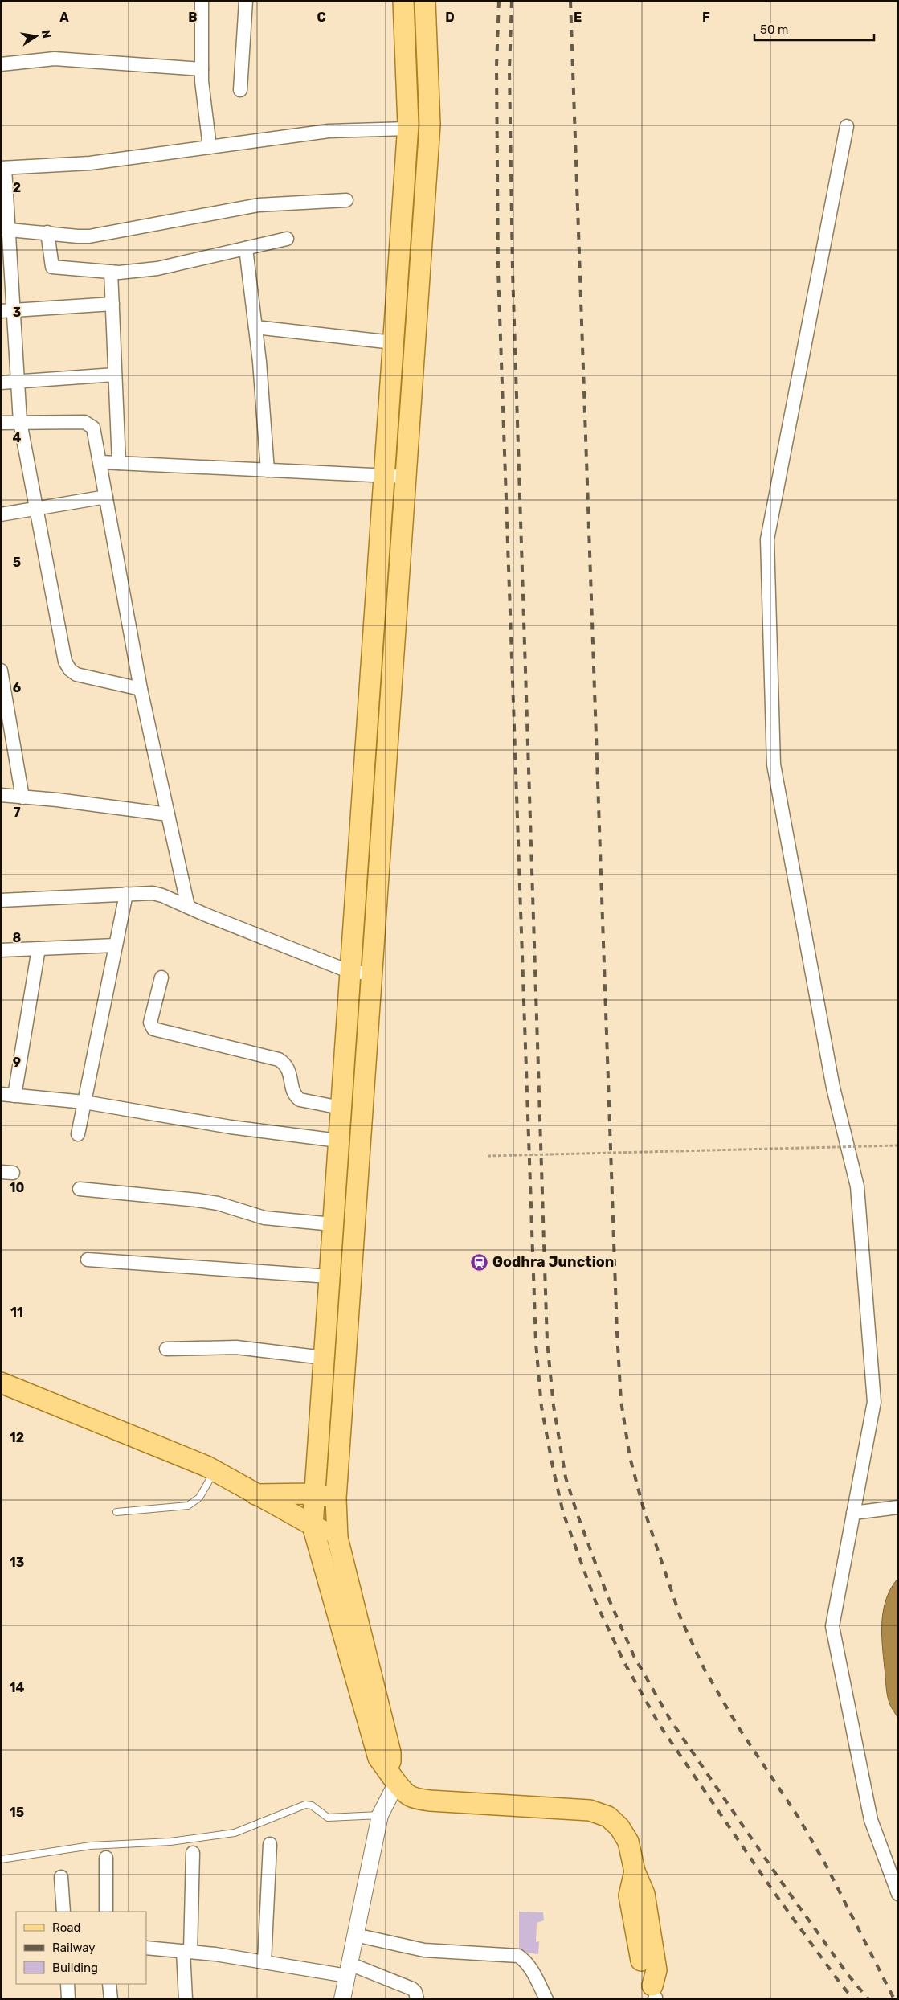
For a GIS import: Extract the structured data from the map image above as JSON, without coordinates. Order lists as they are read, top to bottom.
{
  "places": {
    "station": ["Godhra Junction"]
  },
  "legend": ["Road", "Railway", "Building"],
  "scale_bar": "50 m",
  "north": "right",
  "grid": {
    "columns": [
      "A",
      "B",
      "C",
      "D",
      "E",
      "F"
    ],
    "rows": [
      "2",
      "3",
      "4",
      "5",
      "6",
      "7",
      "8",
      "9",
      "10",
      "11",
      "12",
      "13",
      "14",
      "15"
    ]
  }
}
